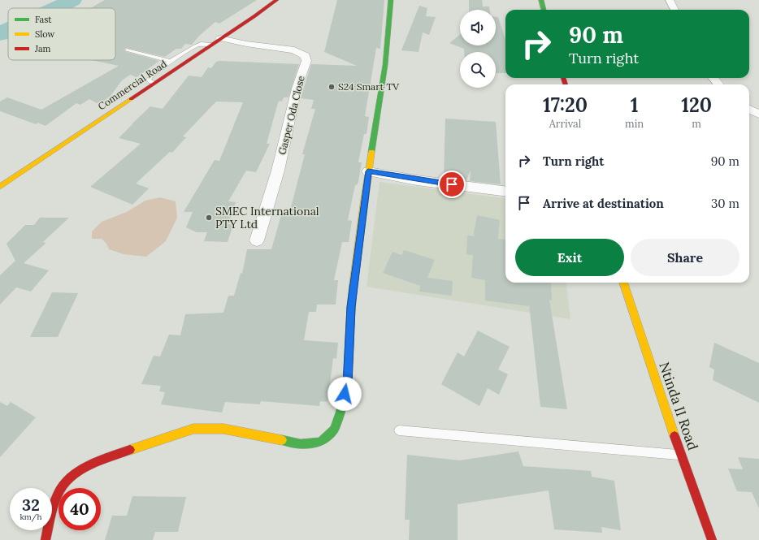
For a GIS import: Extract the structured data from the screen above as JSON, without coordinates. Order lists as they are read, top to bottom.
{
  "streets": {
    "street": ["Commercial Road", "Gasper Oda Close", "Ntinda II Road"]
  },
  "crossings": [
    ["Commercial Road", "Gasper Oda Close"]
  ],
  "places": ["S24 Smart TV", "SMEC International PTY Ltd"],
  "legend": ["Fast", "Slow", "Jam"],
  "page": {
    "turn": ["90 m", "Turn right"],
    "eta": [
      "17:20",
      "Arrival",
      "1",
      "min",
      "120",
      "m"
    ],
    "list": [
      {
        "name": "Turn right",
        "value": "90 m"
      },
      {
        "name": "Arrive at destination",
        "value": "30 m"
      }
    ],
    "buttons": ["Exit", "Share"],
    "speed": "32 km/h",
    "limit": "40"
  }
}
